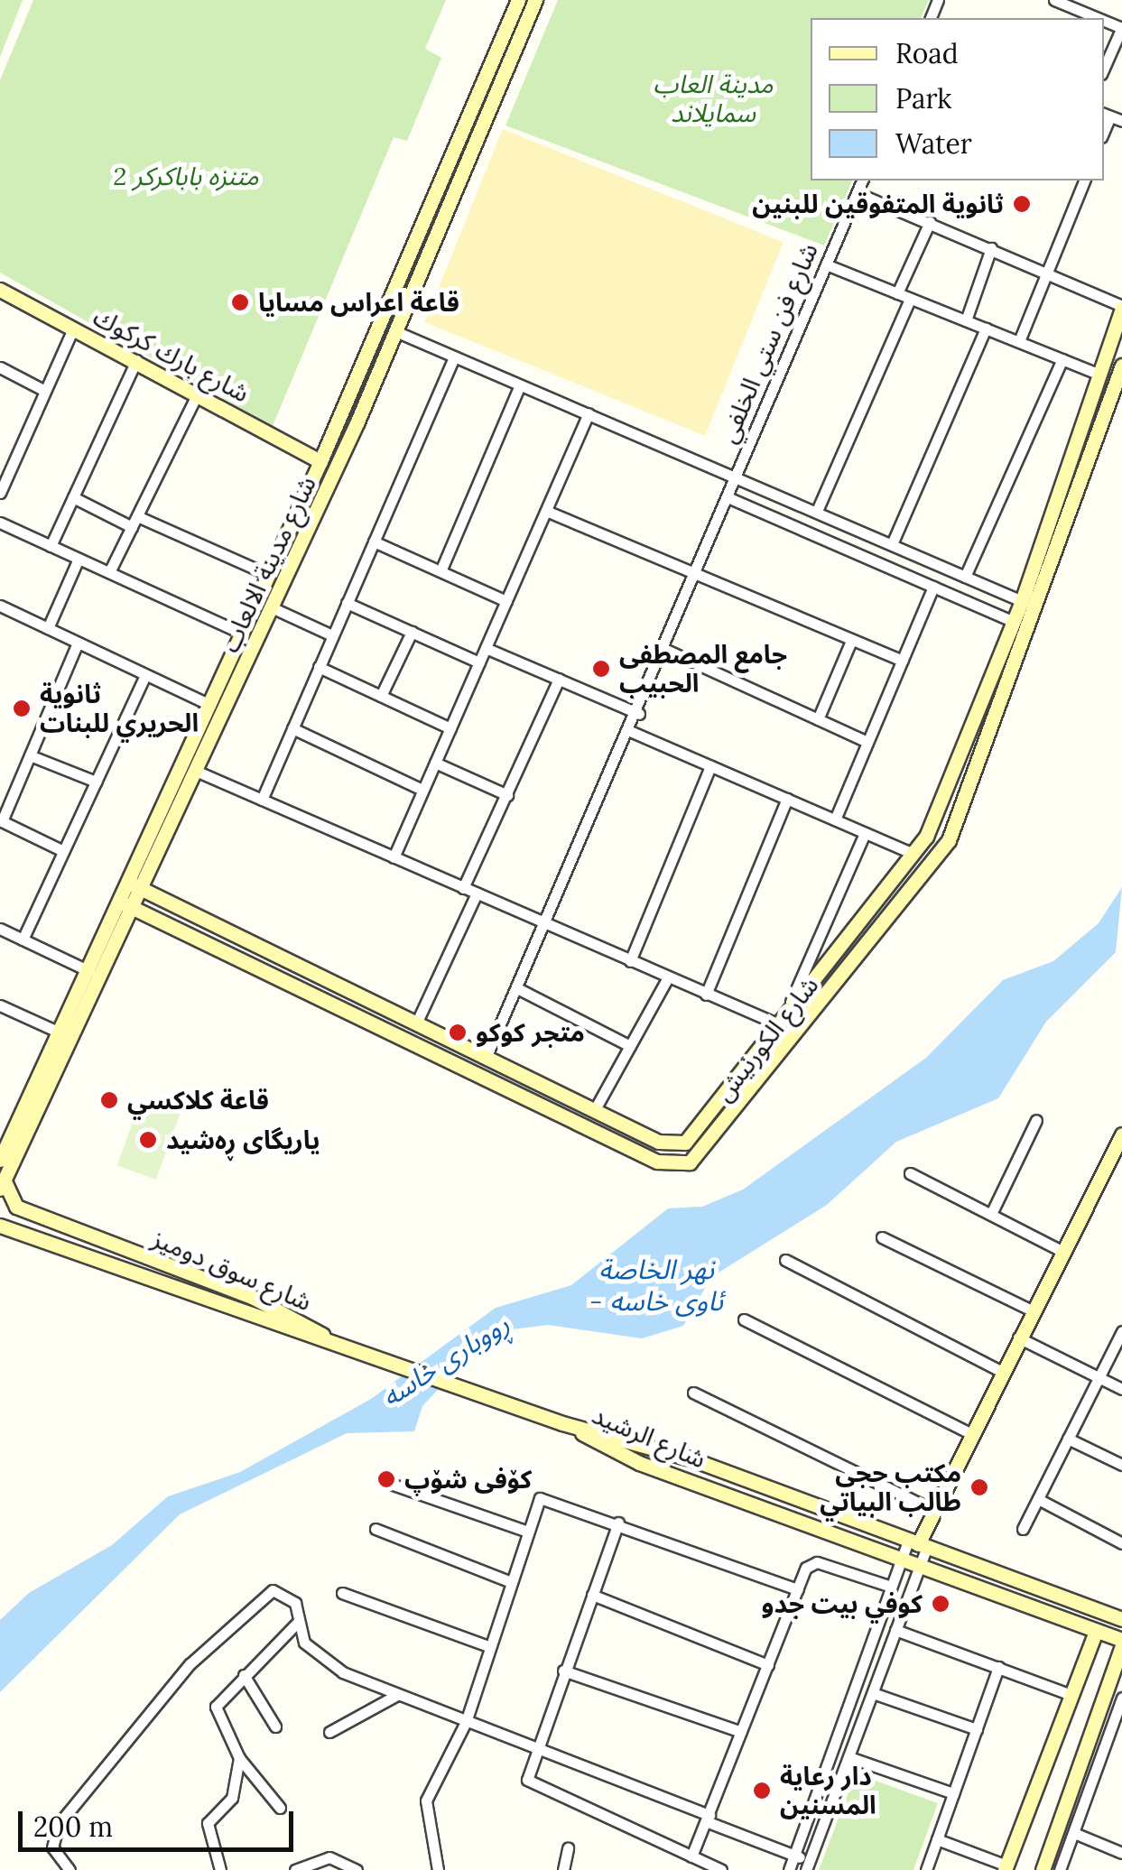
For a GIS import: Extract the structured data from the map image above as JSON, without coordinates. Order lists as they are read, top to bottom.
{
  "streets": {
    "main road": [
      "شارع بارك كركوك",
      "شارع مدينة الالعاب",
      "شارع الكورنيش",
      "شارع سوق دوميز",
      "شارع الرشيد"
    ],
    "street": ["شارع فن ستي الخلفي"]
  },
  "crossings": [
    ["شارع فن ستي الخلفي", "شارع الكورنيش"],
    ["شارع بارك كركوك", "شارع مدينة الالعاب"],
    ["شارع مدينة الالعاب", "شارع الكورنيش"],
    ["شارع مدينة الالعاب", "شارع سوق دوميز"]
  ],
  "water": ["نهر الخاصة - ئاوی خاسە", "ڕووباری خاسە"],
  "parks": ["مدينة العاب سمايلاند", "متنزه باباكركر 2"],
  "places": [
    "ثانوية المتفوقين للبنين",
    "قاعة اعراس مسايا",
    "جامع المصطفى الحبيب",
    "ثانوية الحريري للبنات",
    "متجر كوكو",
    "قاعة كلاكسي",
    "یاریگای ڕەشید",
    "کۆفی شۆپ",
    "مكتب حجي طالب البياتي",
    "كوفي بيت جدو",
    "دار رعاية المسنين"
  ],
  "legend": ["Road", "Park", "Water"],
  "scale_bar": "200 m"
}
